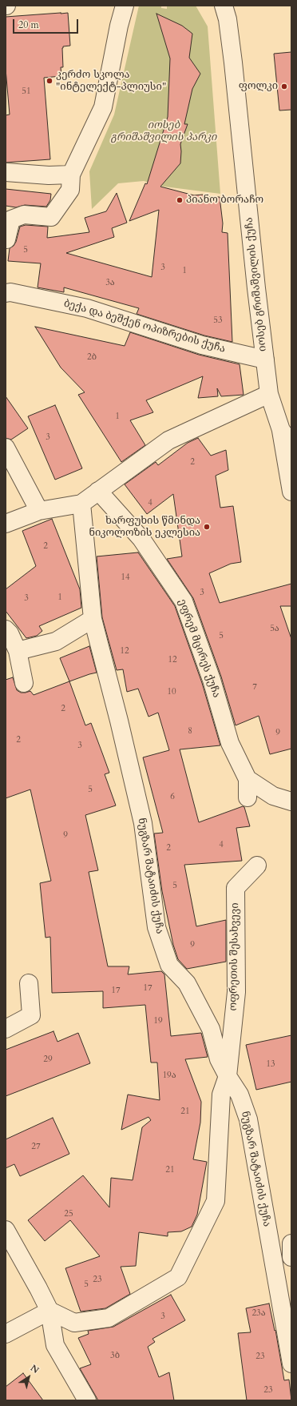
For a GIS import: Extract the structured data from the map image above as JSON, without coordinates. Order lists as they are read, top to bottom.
{
  "streets": {
    "street": [
      "იოსებ გრიშაშვილის ქუჩა",
      "ბექა და ბეშქენ ოპიზრების ქუჩა",
      "ეფრემ მცირეს ქუჩა",
      "ნუგზარ შატაიძის ქუჩა",
      "ოფრეთის შესახვევი"
    ]
  },
  "crossings": [
    ["იოსებ გრიშაშვილის ქუჩა", "ბექა და ბეშქენ ოპიზრების ქუჩა"],
    ["ნუგზარ შატაიძის ქუჩა", "ოფრეთის შესახვევი"]
  ],
  "parks": ["იოსებ გრიშაშვილის პარკი"],
  "places": [
    "კერძო სკოლა \"ინტელექტ-პლიუსი\"",
    "ფოლკი",
    "პიანო ბორაჩო",
    "ხარფუხის წმინდა ნიკოლოზის ეკლესია"
  ],
  "house_numbers": [
    "51",
    "5",
    "3",
    "1",
    "3ა",
    "53",
    "2ბ",
    "1",
    "3",
    "2",
    "4",
    "2",
    "14",
    "3",
    "1",
    "3",
    "5ა",
    "5",
    "12",
    "12",
    "7",
    "10",
    "2",
    "8",
    "9",
    "2",
    "3",
    "5",
    "6",
    "9",
    "4",
    "2",
    "5",
    "9",
    "17",
    "17",
    "19",
    "29",
    "13",
    "19ა",
    "21",
    "27",
    "21",
    "25",
    "23",
    "5",
    "23ა",
    "3",
    "3ბ",
    "23",
    "23"
  ],
  "scale_bar": "20 m",
  "north": "top right"
}
